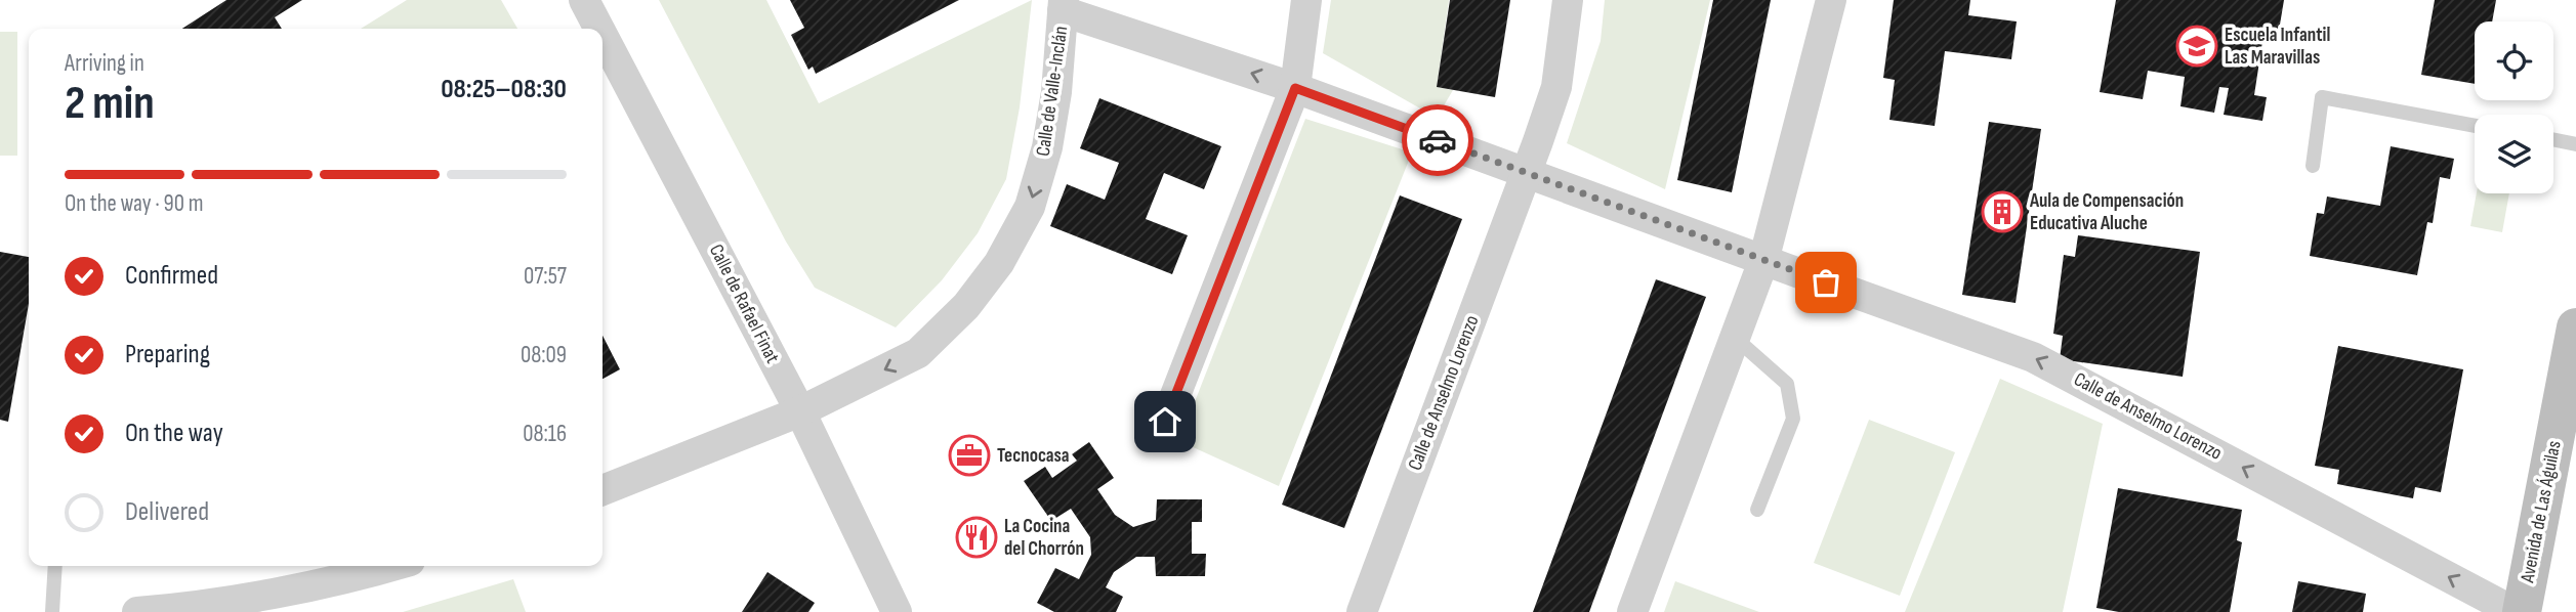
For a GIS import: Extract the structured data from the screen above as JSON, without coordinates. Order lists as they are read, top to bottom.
{
  "streets": {
    "street": [
      "Calle de Valle-Inclán",
      "Calle de Rafael Finat",
      "Calle de Anselmo Lorenzo",
      "Avenida de Las Águilas"
    ]
  },
  "crossings": [
    ["Calle de Valle-Inclán", "Calle de Rafael Finat"],
    ["Calle de Valle-Inclán", "Calle de Anselmo Lorenzo"]
  ],
  "one_way": ["Calle de Anselmo Lorenzo"],
  "places": {
    "school or university": ["Escuela Infantil Las Maravillas"],
    "building": ["Aula de Compensación Educativa Aluche"],
    "office": ["Tecnocasa"],
    "restaurant": ["La Cocina del Chorrón"]
  },
  "page": {
    "heading": ["2 min", "Arriving in", "08:25–08:30"],
    "bar": "On the way · 90 m",
    "list": [
      ["Confirmed", "07:57"],
      ["Preparing", "08:09"],
      ["On the way", "08:16"],
      "Delivered"
    ]
  }
}
